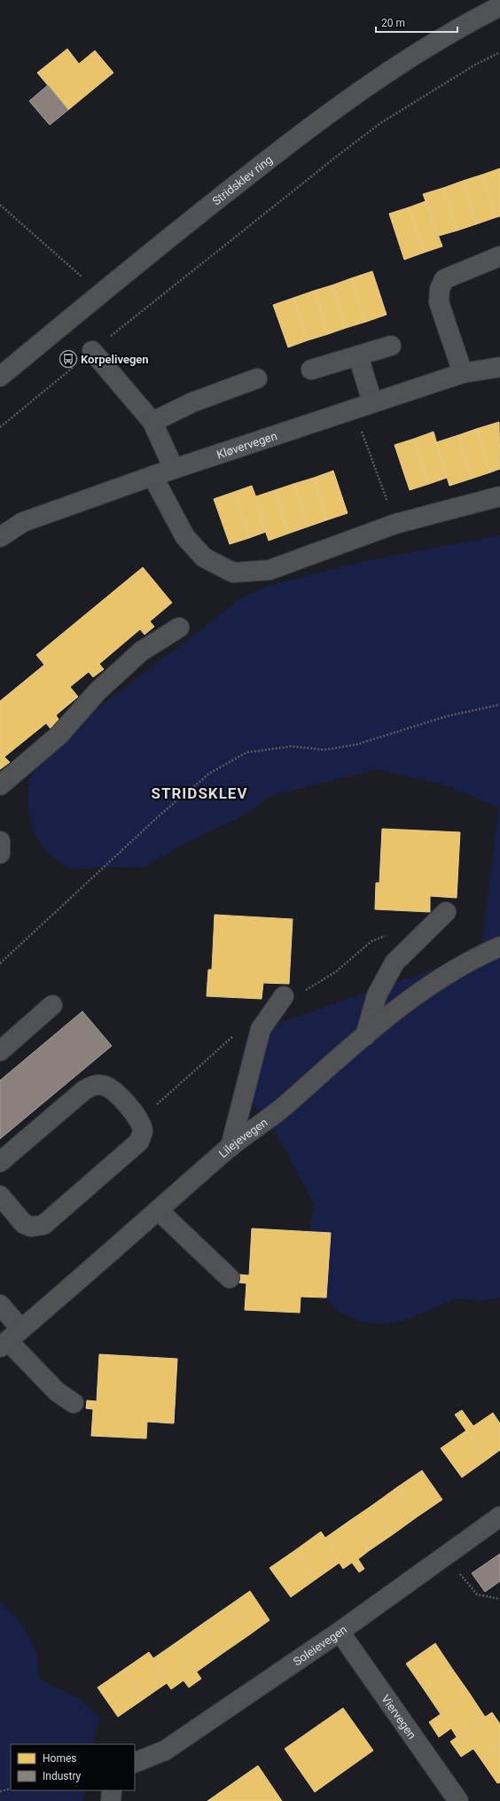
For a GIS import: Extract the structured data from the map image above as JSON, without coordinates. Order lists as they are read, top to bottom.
{
  "streets": {
    "street": [
      "Stridsklev ring",
      "Kløvervegen",
      "Lilejevegen",
      "Soleievegen",
      "Viervegen"
    ]
  },
  "crossings": [
    ["Soleievegen", "Viervegen"]
  ],
  "districts": ["STRIDSKLEV"],
  "places": {
    "bus stop": ["Korpelivegen"]
  },
  "legend": ["Homes", "Industry"],
  "scale_bar": "20 m"
}
